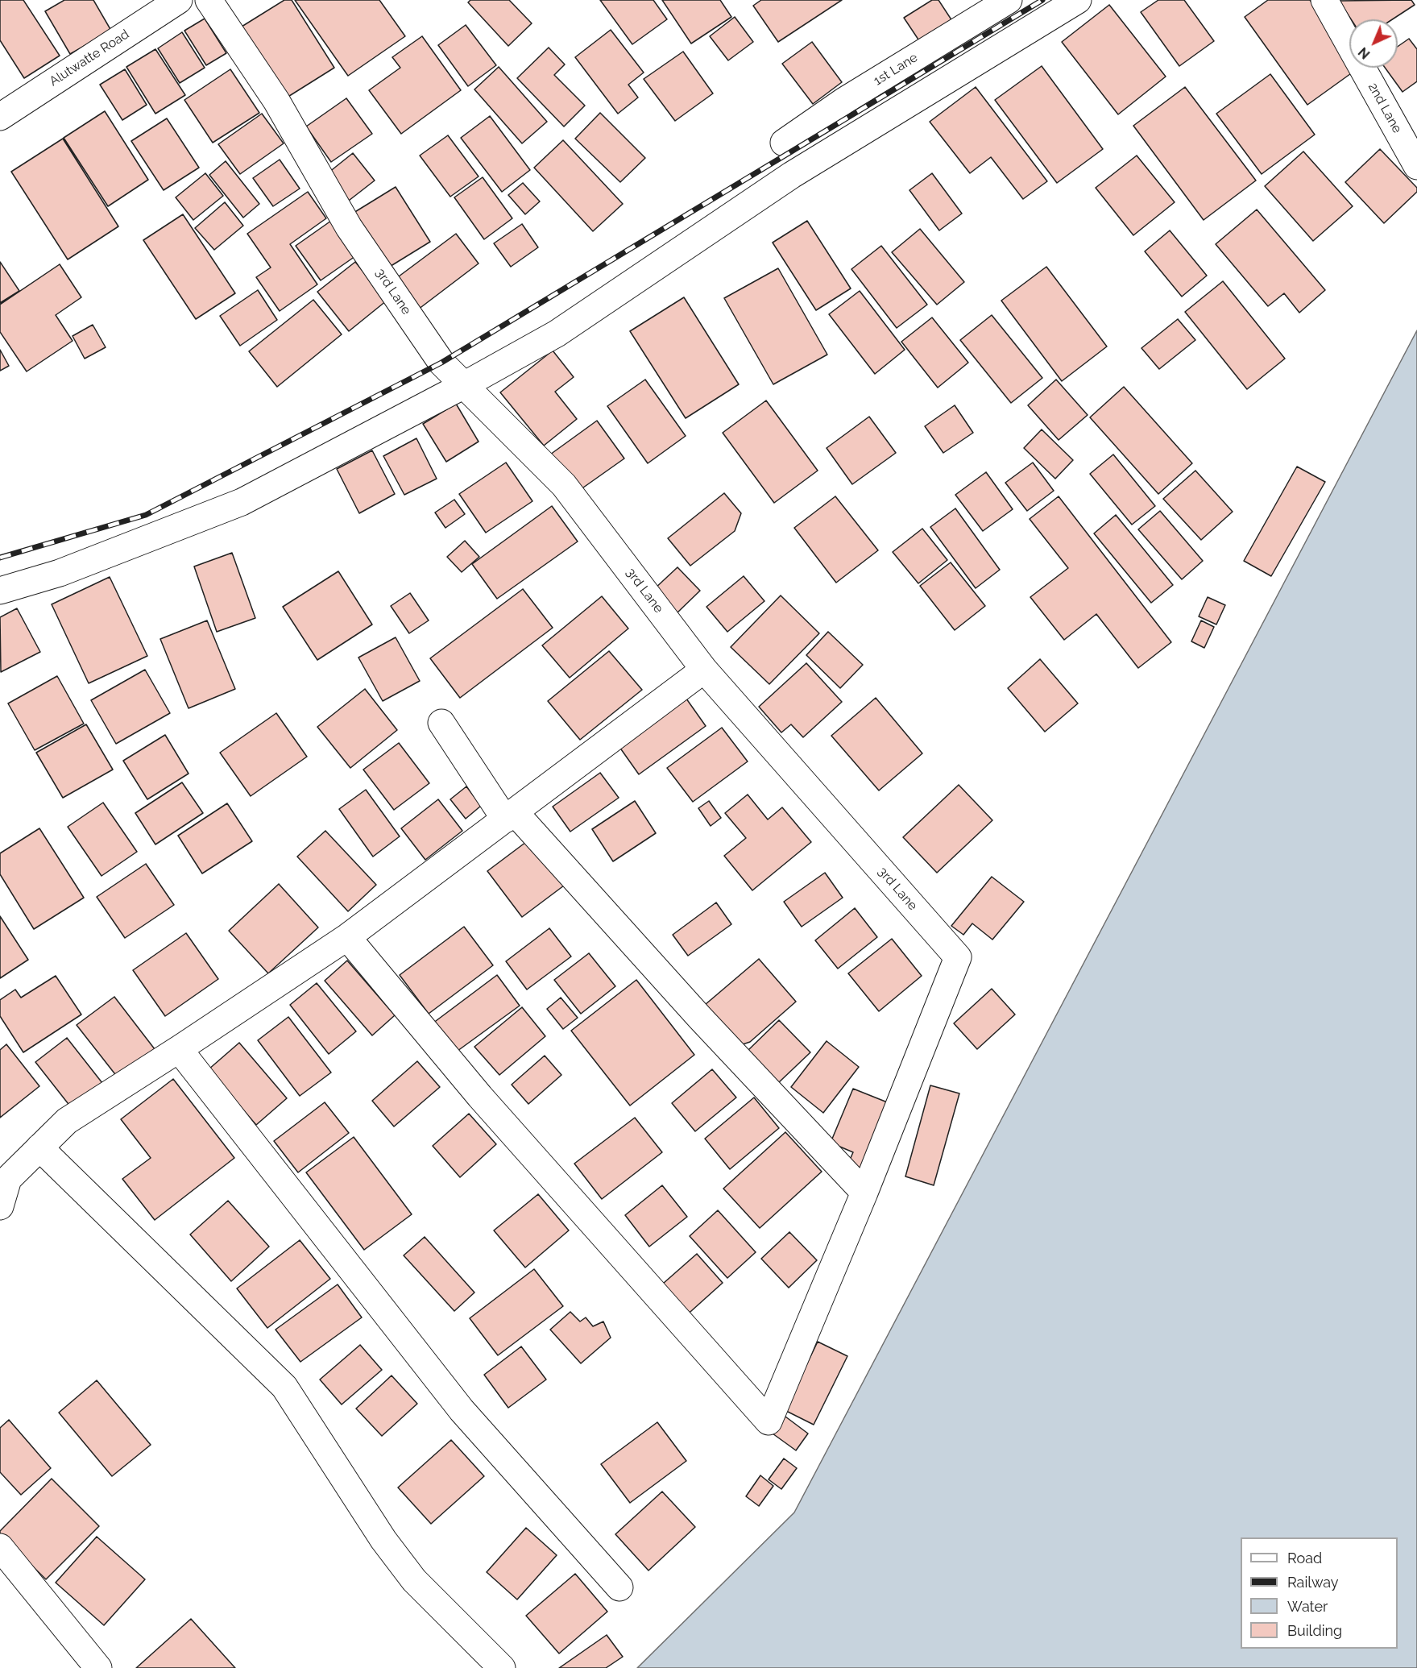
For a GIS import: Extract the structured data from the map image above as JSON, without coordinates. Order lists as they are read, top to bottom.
{
  "streets": {
    "street": [
      "Alutwatte Road",
      "1st Lane",
      "2nd Lane",
      "3rd Lane"
    ]
  },
  "legend": [
    "Road",
    "Railway",
    "Water",
    "Building"
  ],
  "north": "bottom left"
}
